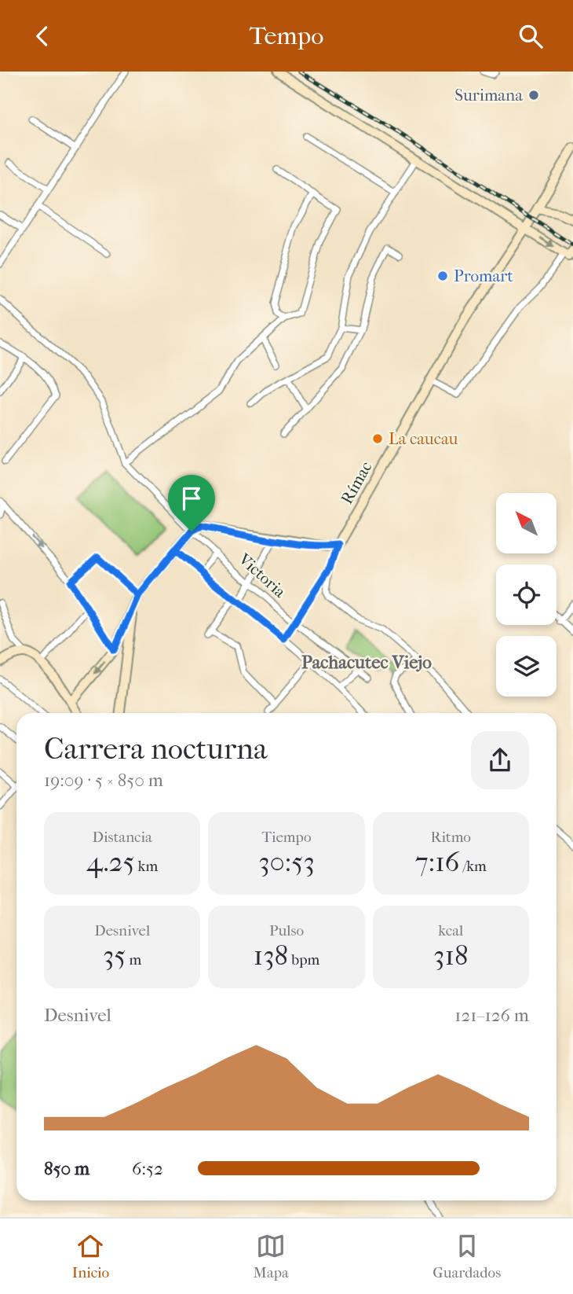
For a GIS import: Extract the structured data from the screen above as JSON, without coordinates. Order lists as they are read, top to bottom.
{
  "streets": {
    "street": ["Rímac", "Victoria"]
  },
  "districts": ["Pachacutec Viejo"],
  "places": ["Surimana", "Promart", "La caucau"],
  "north": "top left",
  "page": {
    "header": "Tempo",
    "heading": ["Carrera nocturna", "19:09 · 5 × 850 m"],
    "stats": [
      ["Distancia", "4.25 km"],
      ["Tiempo", "30:53"],
      ["Ritmo", "7:16 /km"],
      ["Desnivel", "35 m"],
      ["Pulso", "138 bpm"],
      ["kcal", "318"]
    ],
    "chart": ["Desnivel", "121–126 m"],
    "list": [
      {
        "name": "850 m",
        "note": "6:52"
      }
    ],
    "tabs": ["Inicio", "Mapa", "Guardados"]
  }
}
